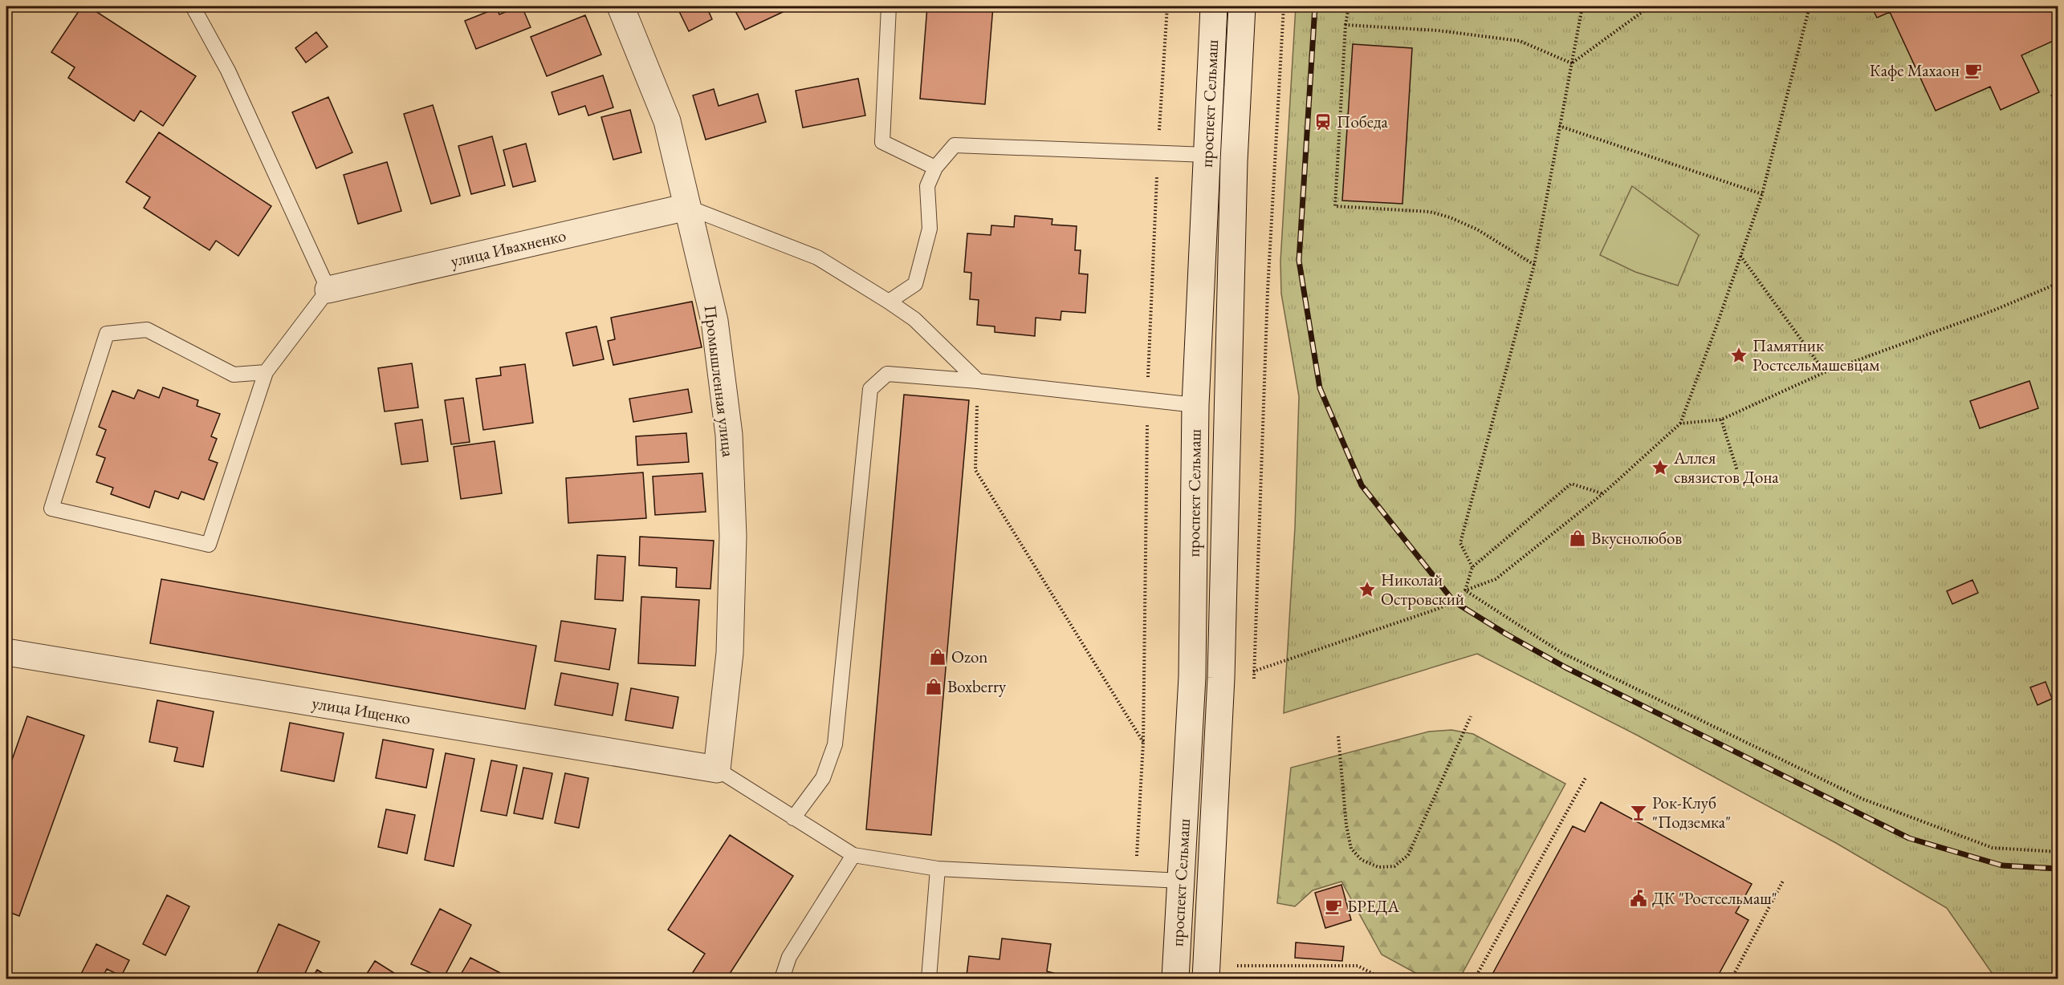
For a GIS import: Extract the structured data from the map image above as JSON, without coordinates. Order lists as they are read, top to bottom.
{
  "streets": {
    "main road": [
      "проспект Сельмаш",
      "улица Ивахненко",
      "Промышленная улица",
      "улица Ищенко"
    ]
  },
  "crossings": [
    ["улица Ивахненко", "Промышленная улица"],
    ["Промышленная улица", "улица Ищенко"]
  ],
  "places": {
    "cafe": ["Кафе Махаон", "БРЕДА"],
    "station": ["Победа"],
    "place": ["Памятник Ростсельмашевцам", "Аллея связистов Дона", "Николай Островский"],
    "shop": ["Вкуснолюбов", "Ozon", "Boxberry"],
    "bar": ["Рок-Клуб \"Подземка\""],
    "public building": ["ДК \"Ростсельмаш\""]
  }
}
